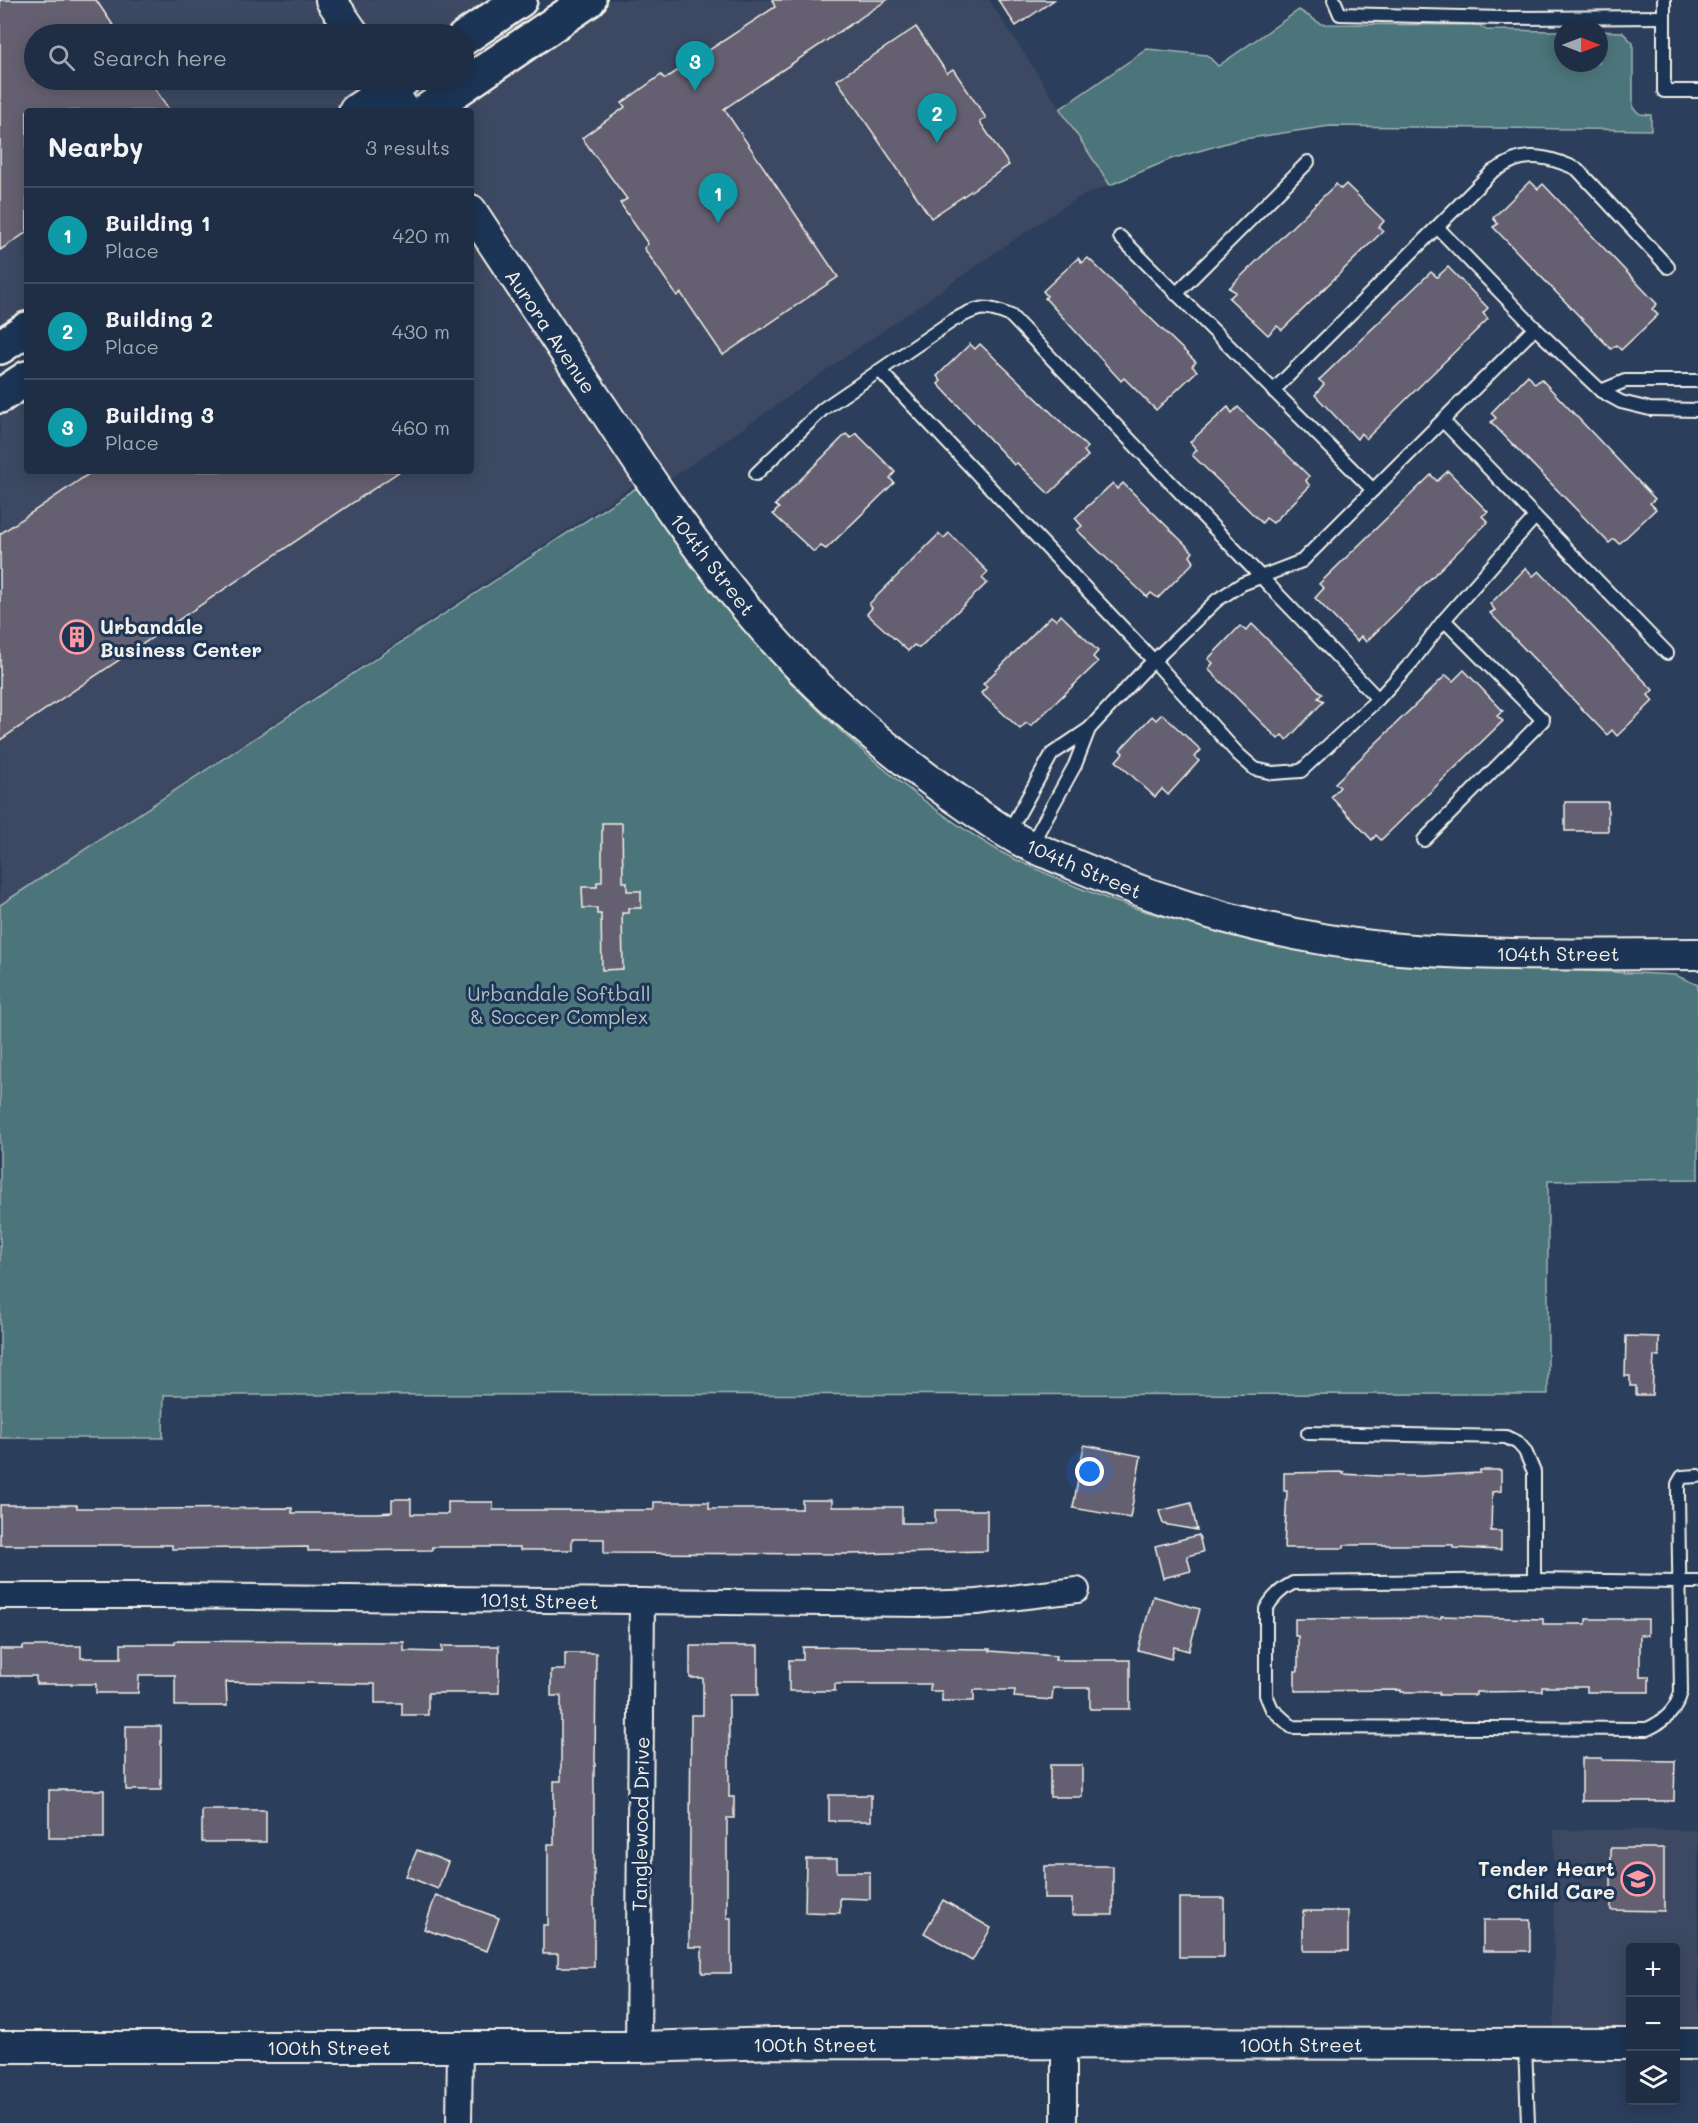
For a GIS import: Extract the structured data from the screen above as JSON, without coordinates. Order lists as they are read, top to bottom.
{
  "streets": {
    "street": [
      "Aurora Avenue",
      "104th Street",
      "101st Street",
      "Tanglewood Drive",
      "100th Street"
    ]
  },
  "crossings": [
    ["Aurora Avenue", "104th Street"],
    ["101st Street", "Tanglewood Drive"],
    ["Tanglewood Drive", "100th Street"]
  ],
  "parks": ["Urbandale Softball & Soccer Complex"],
  "places": {
    "building": ["Urbandale Business Center"],
    "school or university": ["Tender Heart Child Care"]
  },
  "north": "right",
  "page": {
    "search": "Search here",
    "pins": ["3", "2", "1"],
    "heading": ["Nearby", "3 results"],
    "list": [
      {
        "mark": "1",
        "name": "Building 1",
        "note": "Place",
        "value": "420 m"
      },
      {
        "mark": "2",
        "name": "Building 2",
        "note": "Place",
        "value": "430 m"
      },
      {
        "mark": "3",
        "name": "Building 3",
        "note": "Place",
        "value": "460 m"
      }
    ],
    "map_buttons": ["+", "−"]
  }
}
